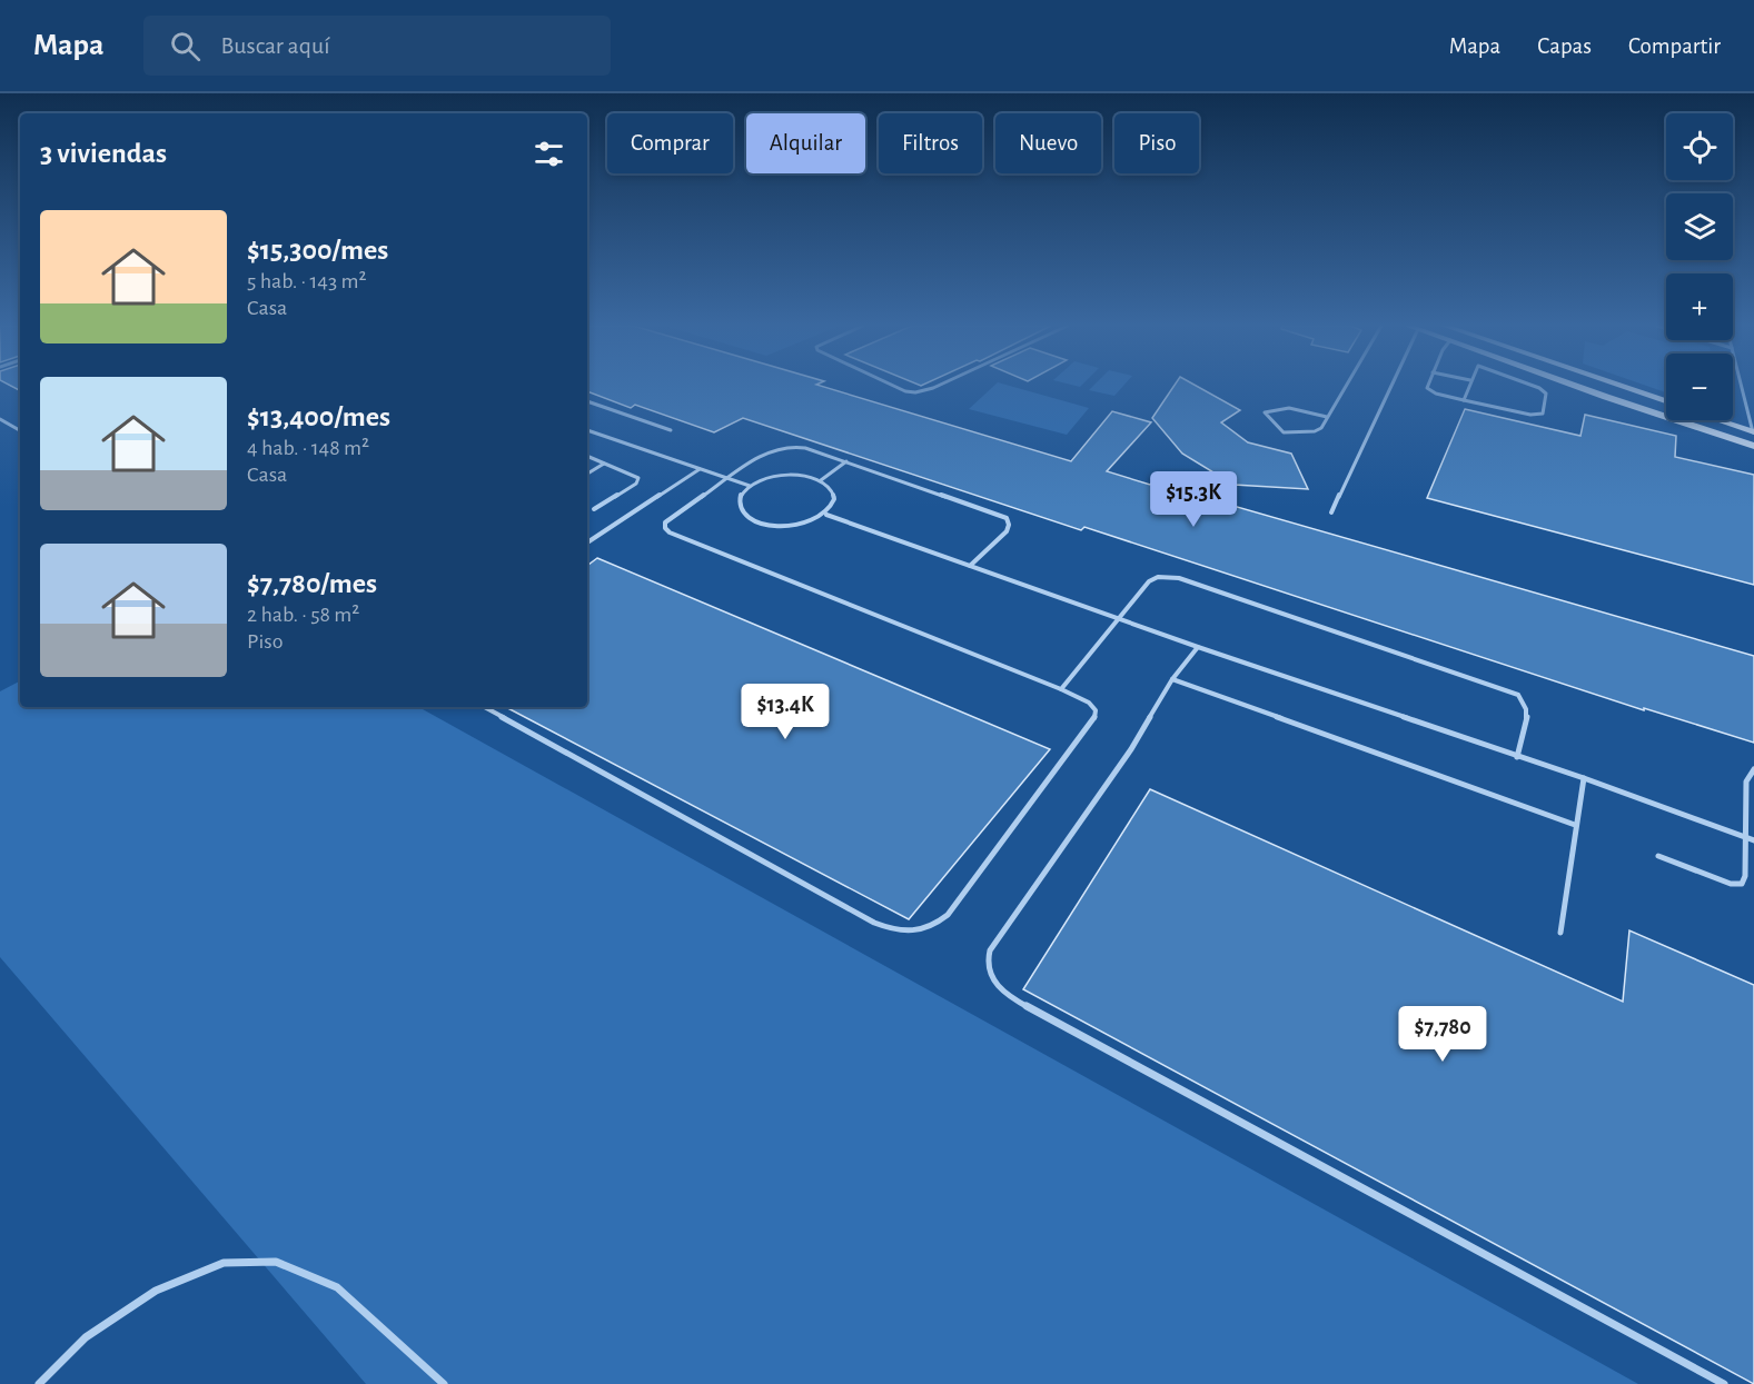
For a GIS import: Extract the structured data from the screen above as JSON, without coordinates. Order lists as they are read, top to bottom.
{
  "page": {
    "header": "Mapa",
    "search": "Buscar aquí",
    "nav": ["Mapa", "Capas", "Compartir"],
    "map_buttons": ["+", "−"],
    "chip": [
      "Comprar",
      "Alquilar",
      "Filtros",
      "Nuevo",
      "Piso"
    ],
    "heading": "3 viviendas",
    "list": [
      {
        "name": "$15,300/mes",
        "note": "5 hab. · 143 m² · Casa"
      },
      {
        "name": "$13,400/mes",
        "note": "4 hab. · 148 m² · Casa"
      },
      {
        "name": "$7,780/mes",
        "note": "2 hab. · 58 m² · Piso"
      }
    ],
    "price": ["$15.3K", "$13.4K", "$7,780"]
  }
}
